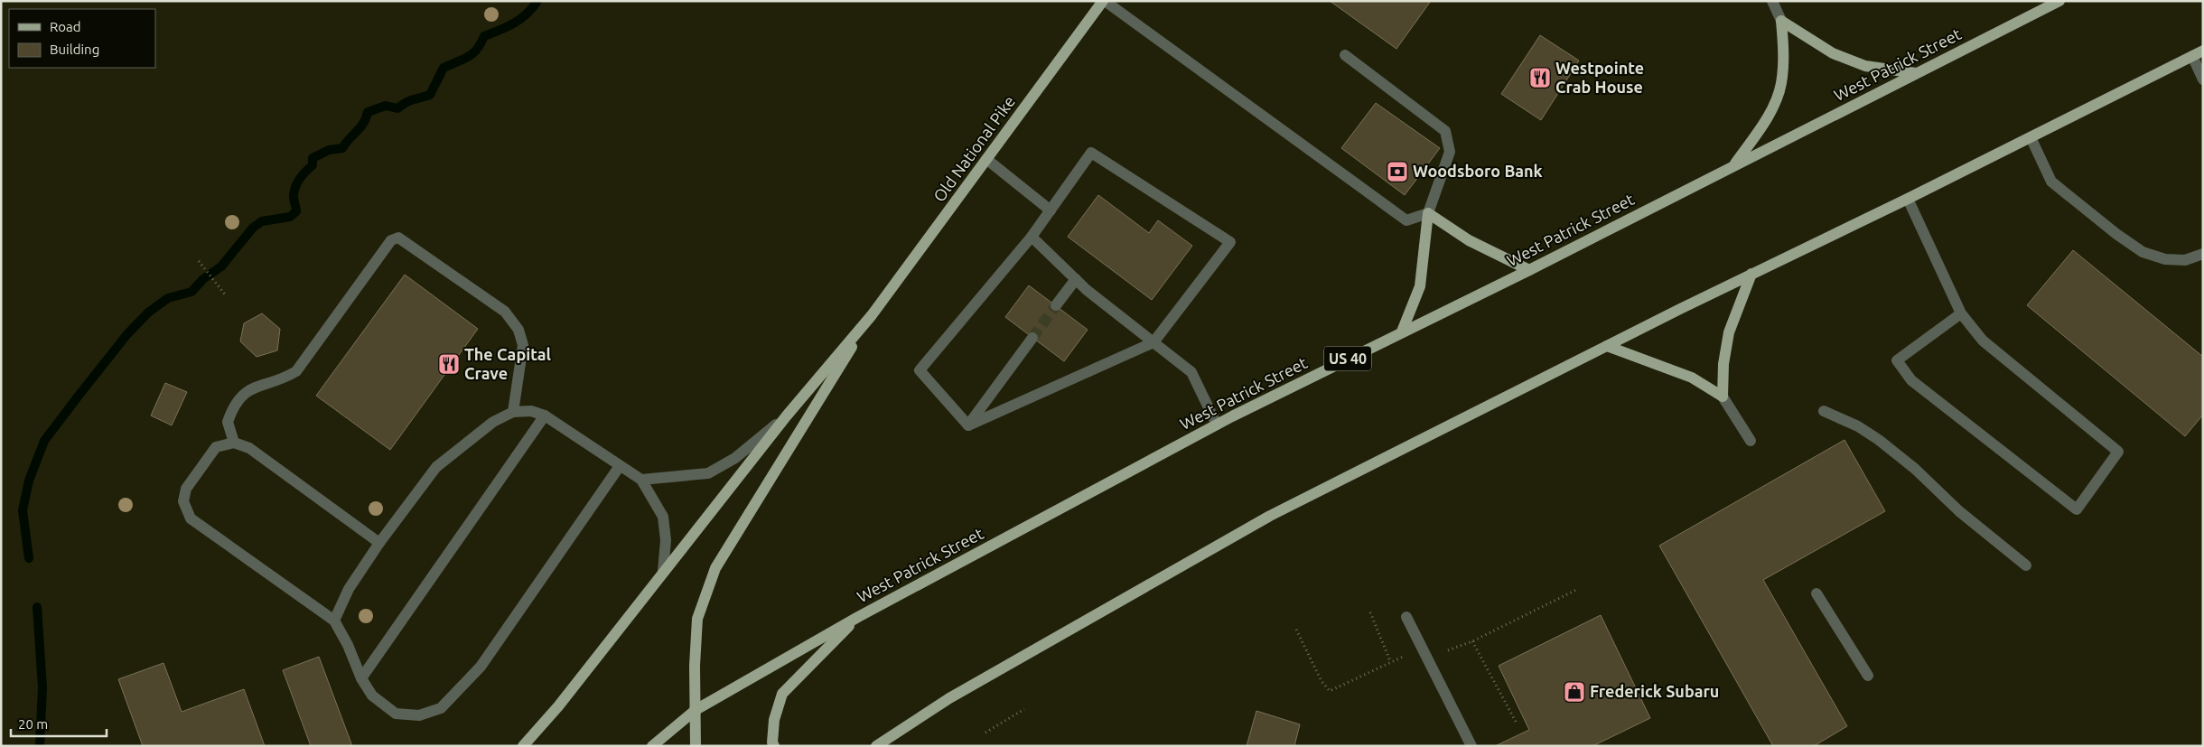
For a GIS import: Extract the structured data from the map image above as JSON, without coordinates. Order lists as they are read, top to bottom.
{
  "streets": {
    "main road": ["West Patrick Street", "Old National Pike", "US 40"]
  },
  "places": {
    "restaurant": ["Westpointe Crab House", "The Capital Crave"],
    "bank": ["Woodsboro Bank"],
    "shop": ["Frederick Subaru"]
  },
  "legend": ["Road", "Building"],
  "scale_bar": "20 m"
}
